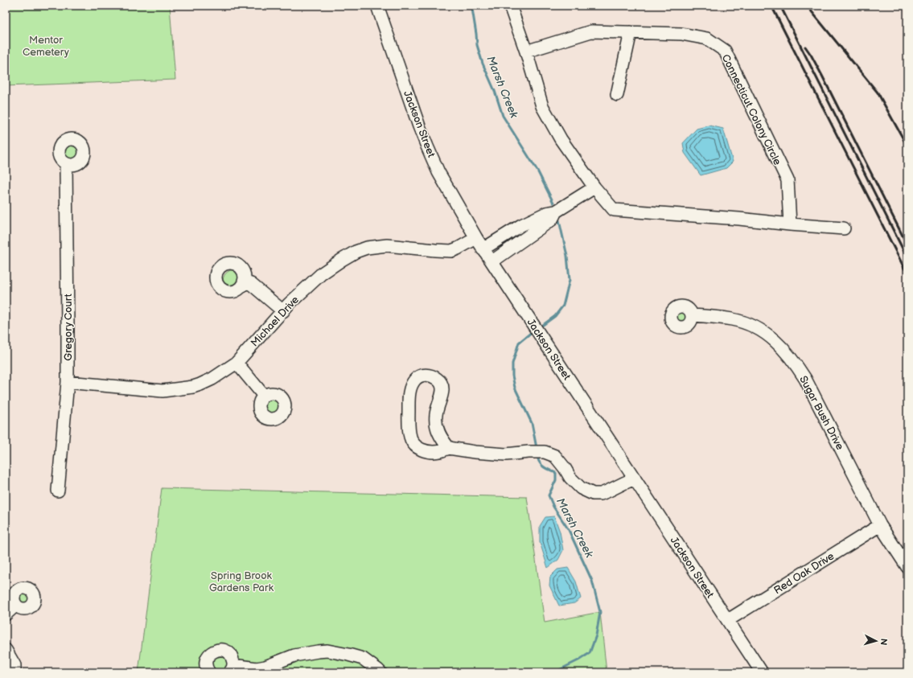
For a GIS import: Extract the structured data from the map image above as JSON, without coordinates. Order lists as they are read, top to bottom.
{
  "streets": {
    "street": [
      "Connecticut Colony Circle",
      "Jackson Street",
      "Michael Drive",
      "Gregory Court",
      "Sugar Bush Drive",
      "Red Oak Drive"
    ]
  },
  "crossings": [
    ["Jackson Street", "Michael Drive"],
    ["Jackson Street", "Red Oak Drive"],
    ["Michael Drive", "Gregory Court"],
    ["Sugar Bush Drive", "Red Oak Drive"]
  ],
  "water": ["Marsh Creek"],
  "parks": ["Mentor Cemetery", "Spring Brook Gardens Park"],
  "north": "right"
}
